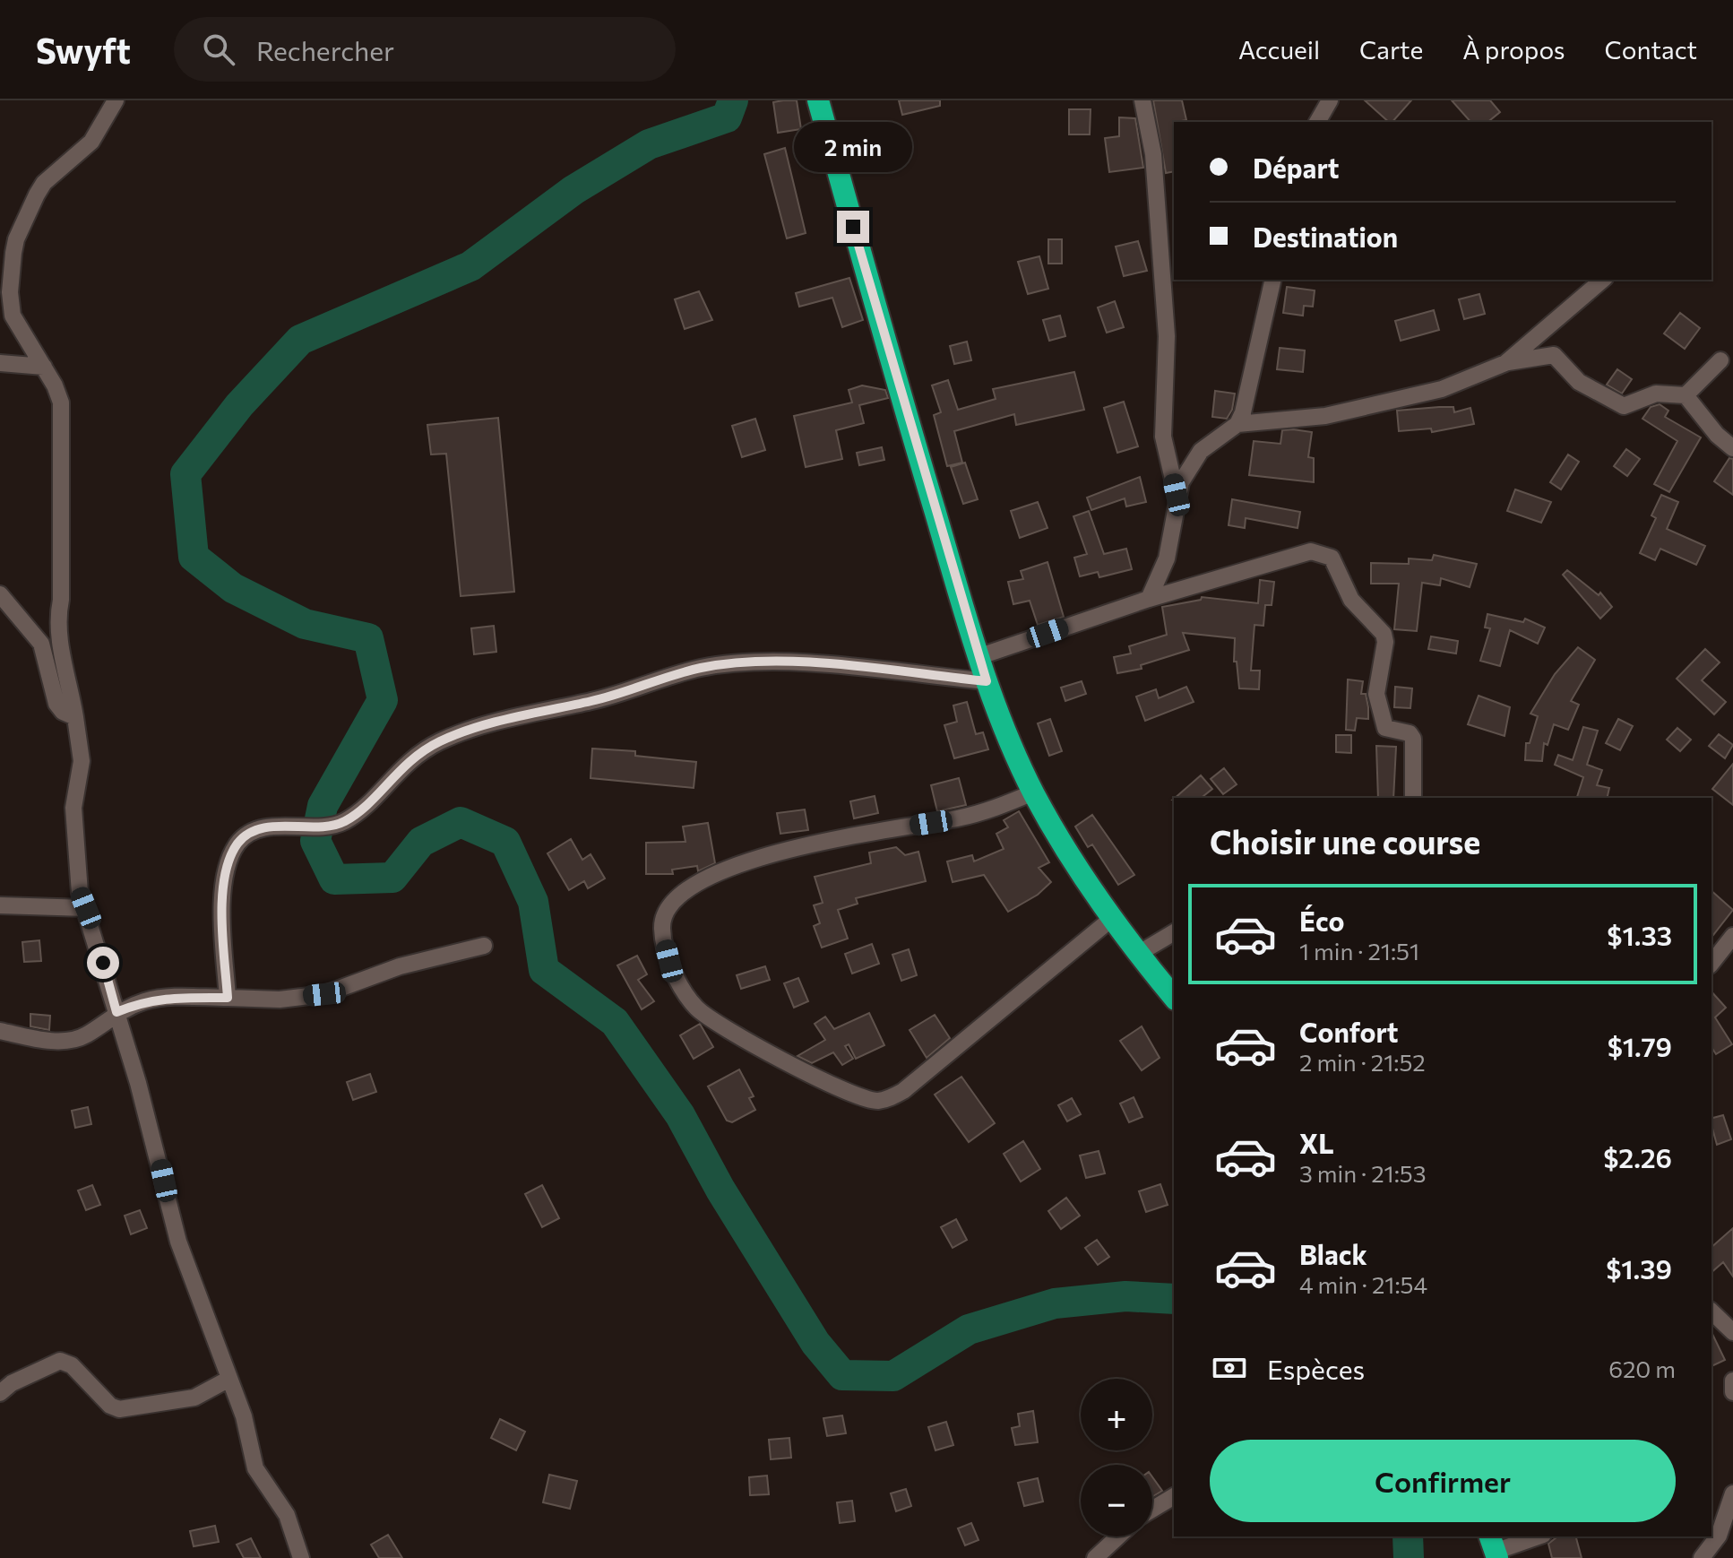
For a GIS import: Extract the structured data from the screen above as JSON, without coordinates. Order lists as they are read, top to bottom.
{
  "page": {
    "header": "Swyft",
    "search": "Rechercher",
    "nav": [
      "Accueil",
      "Carte",
      "À propos",
      "Contact"
    ],
    "bubble": "2 min",
    "banner": ["Départ", "Destination"],
    "heading": "Choisir une course",
    "list": [
      {
        "name": "Éco",
        "note": "1 min · 21:51",
        "value": "$1.33"
      },
      {
        "name": "Confort",
        "note": "2 min · 21:52",
        "value": "$1.79"
      },
      {
        "name": "XL",
        "note": "3 min · 21:53",
        "value": "$2.26"
      },
      {
        "name": "Black",
        "note": "4 min · 21:54",
        "value": "$1.39"
      }
    ],
    "pay": ["Espèces", "620 m"],
    "map_buttons": ["+", "−"],
    "buttons": "Confirmer"
  }
}
